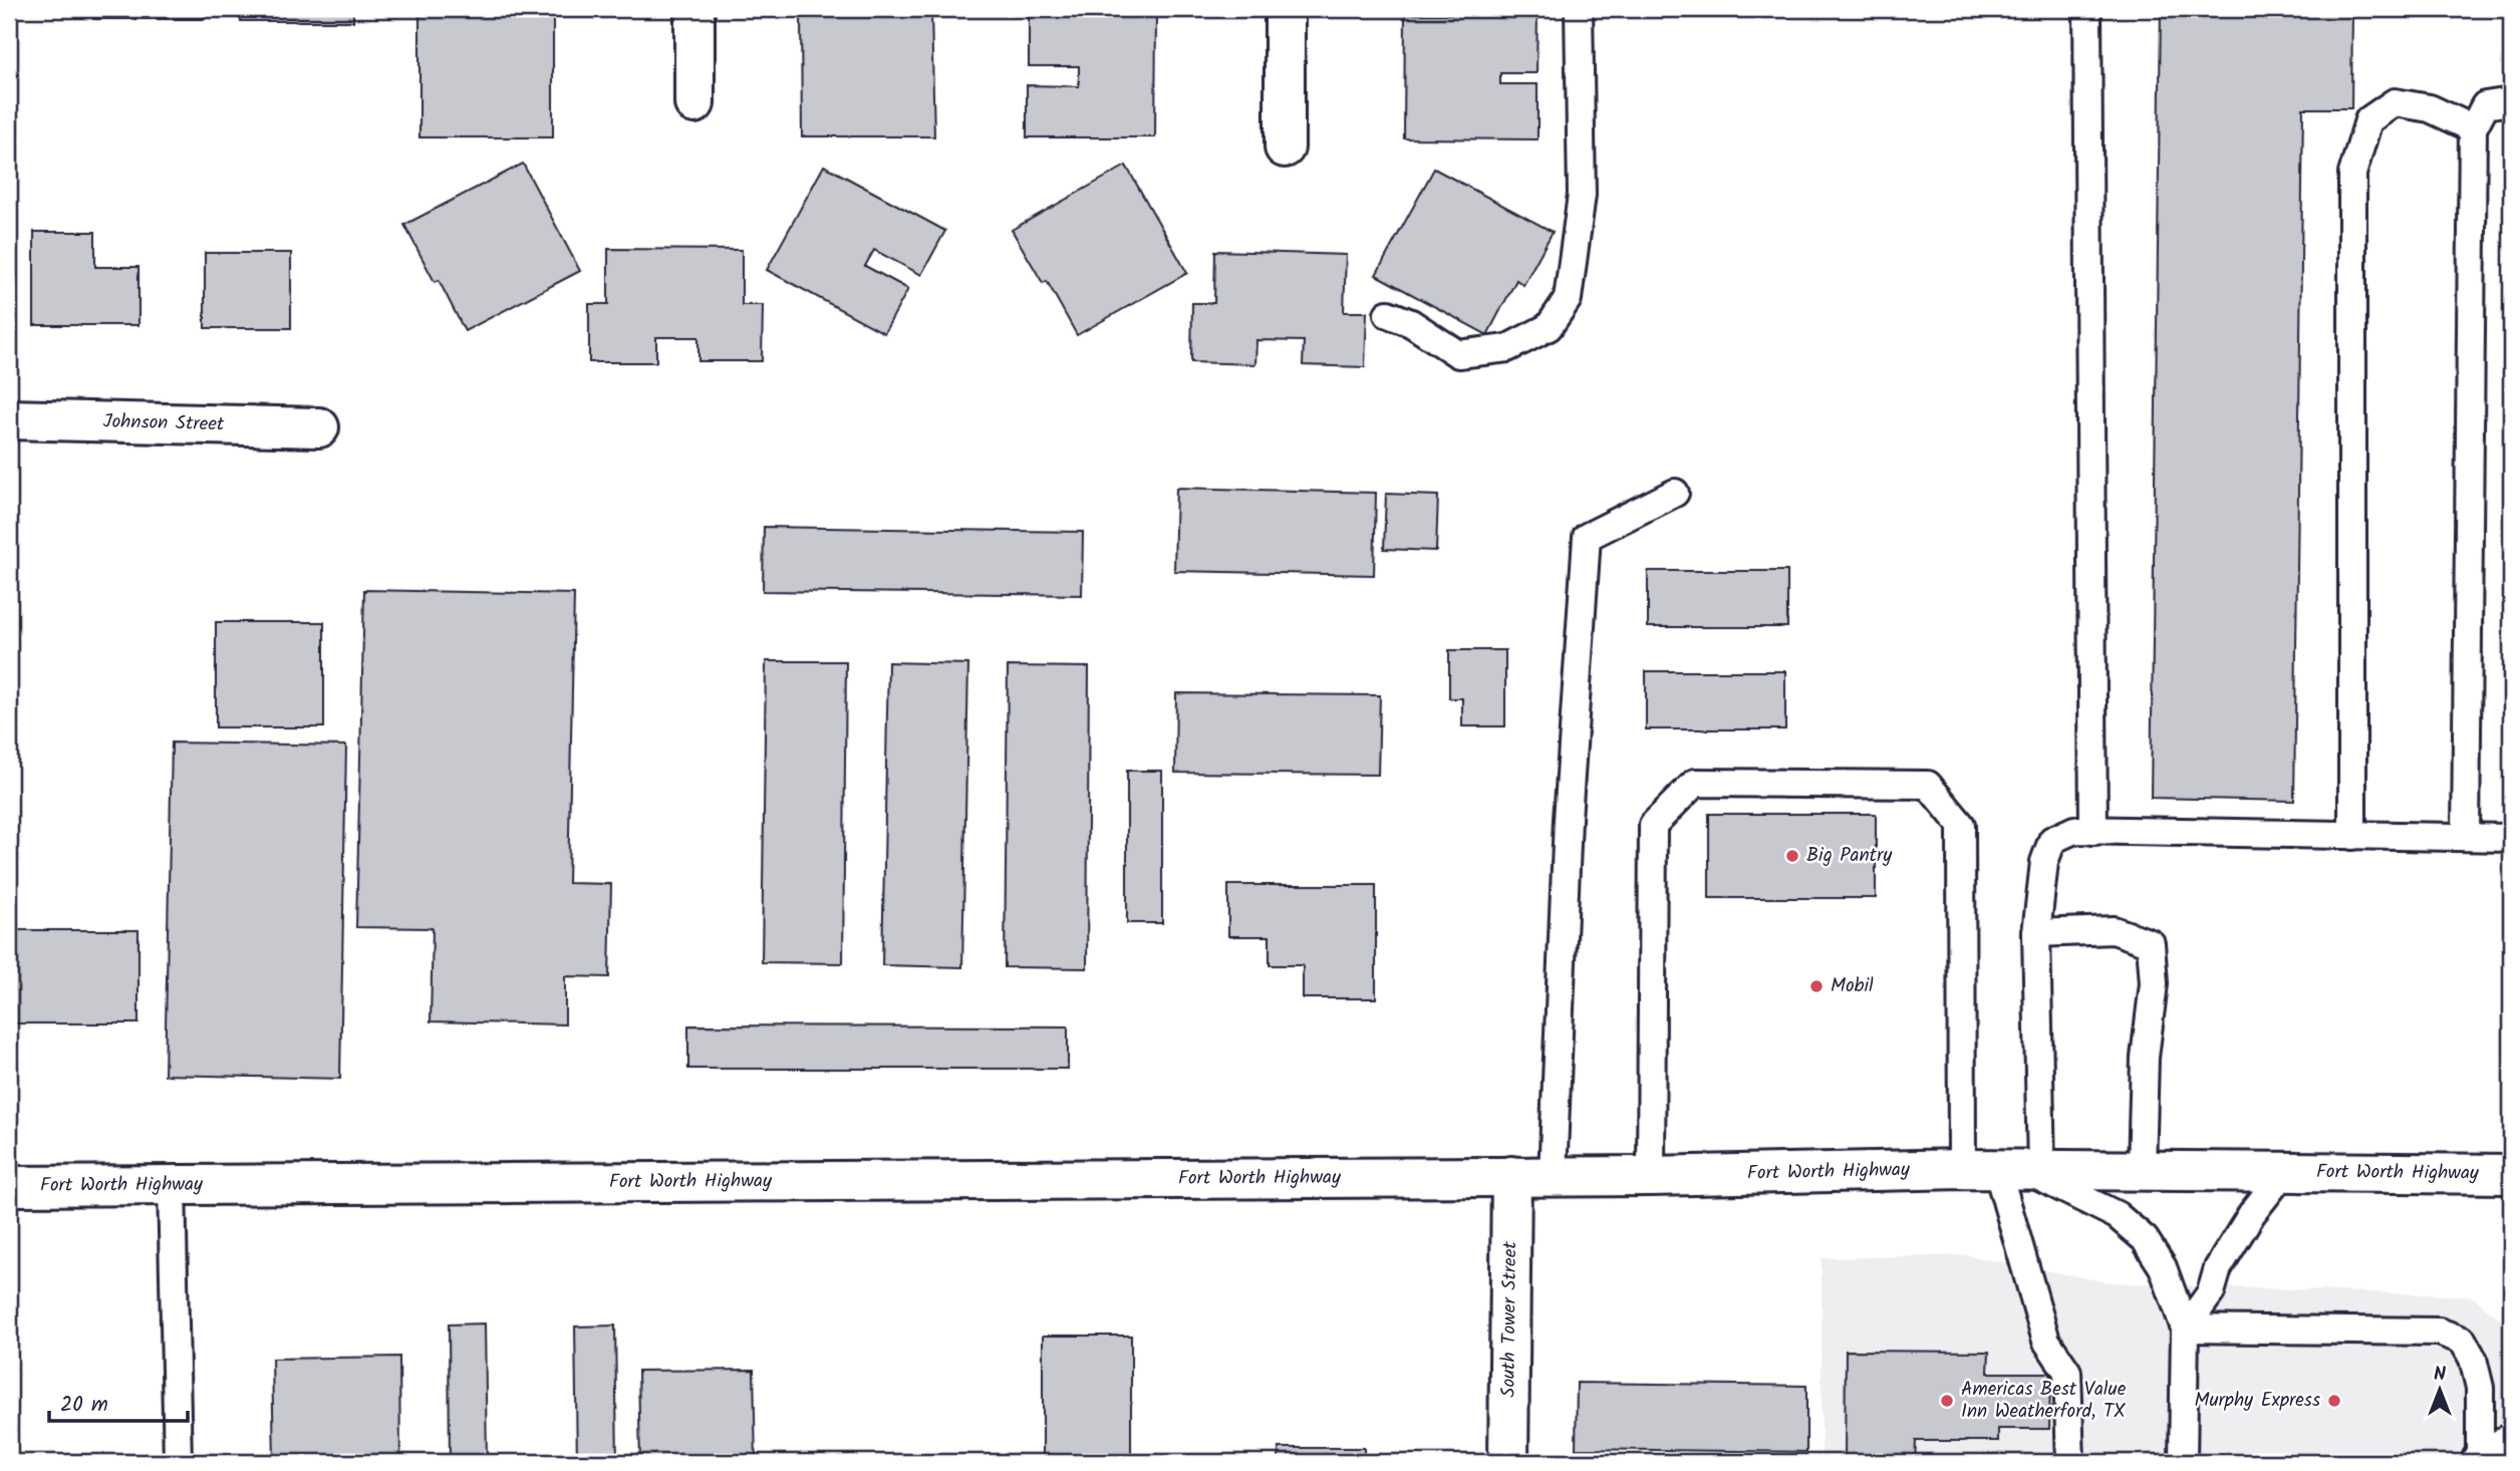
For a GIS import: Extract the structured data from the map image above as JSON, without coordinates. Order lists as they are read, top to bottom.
{
  "streets": {
    "main road": ["Johnson Street", "Fort Worth Highway", "South Tower Street"]
  },
  "crossings": [
    ["Fort Worth Highway", "South Tower Street"]
  ],
  "places": [
    "Big Pantry",
    "Mobil",
    "Americas Best Value Inn Weatherford, TX",
    "Murphy Express"
  ],
  "scale_bar": "20 m",
  "north": "top"
}
